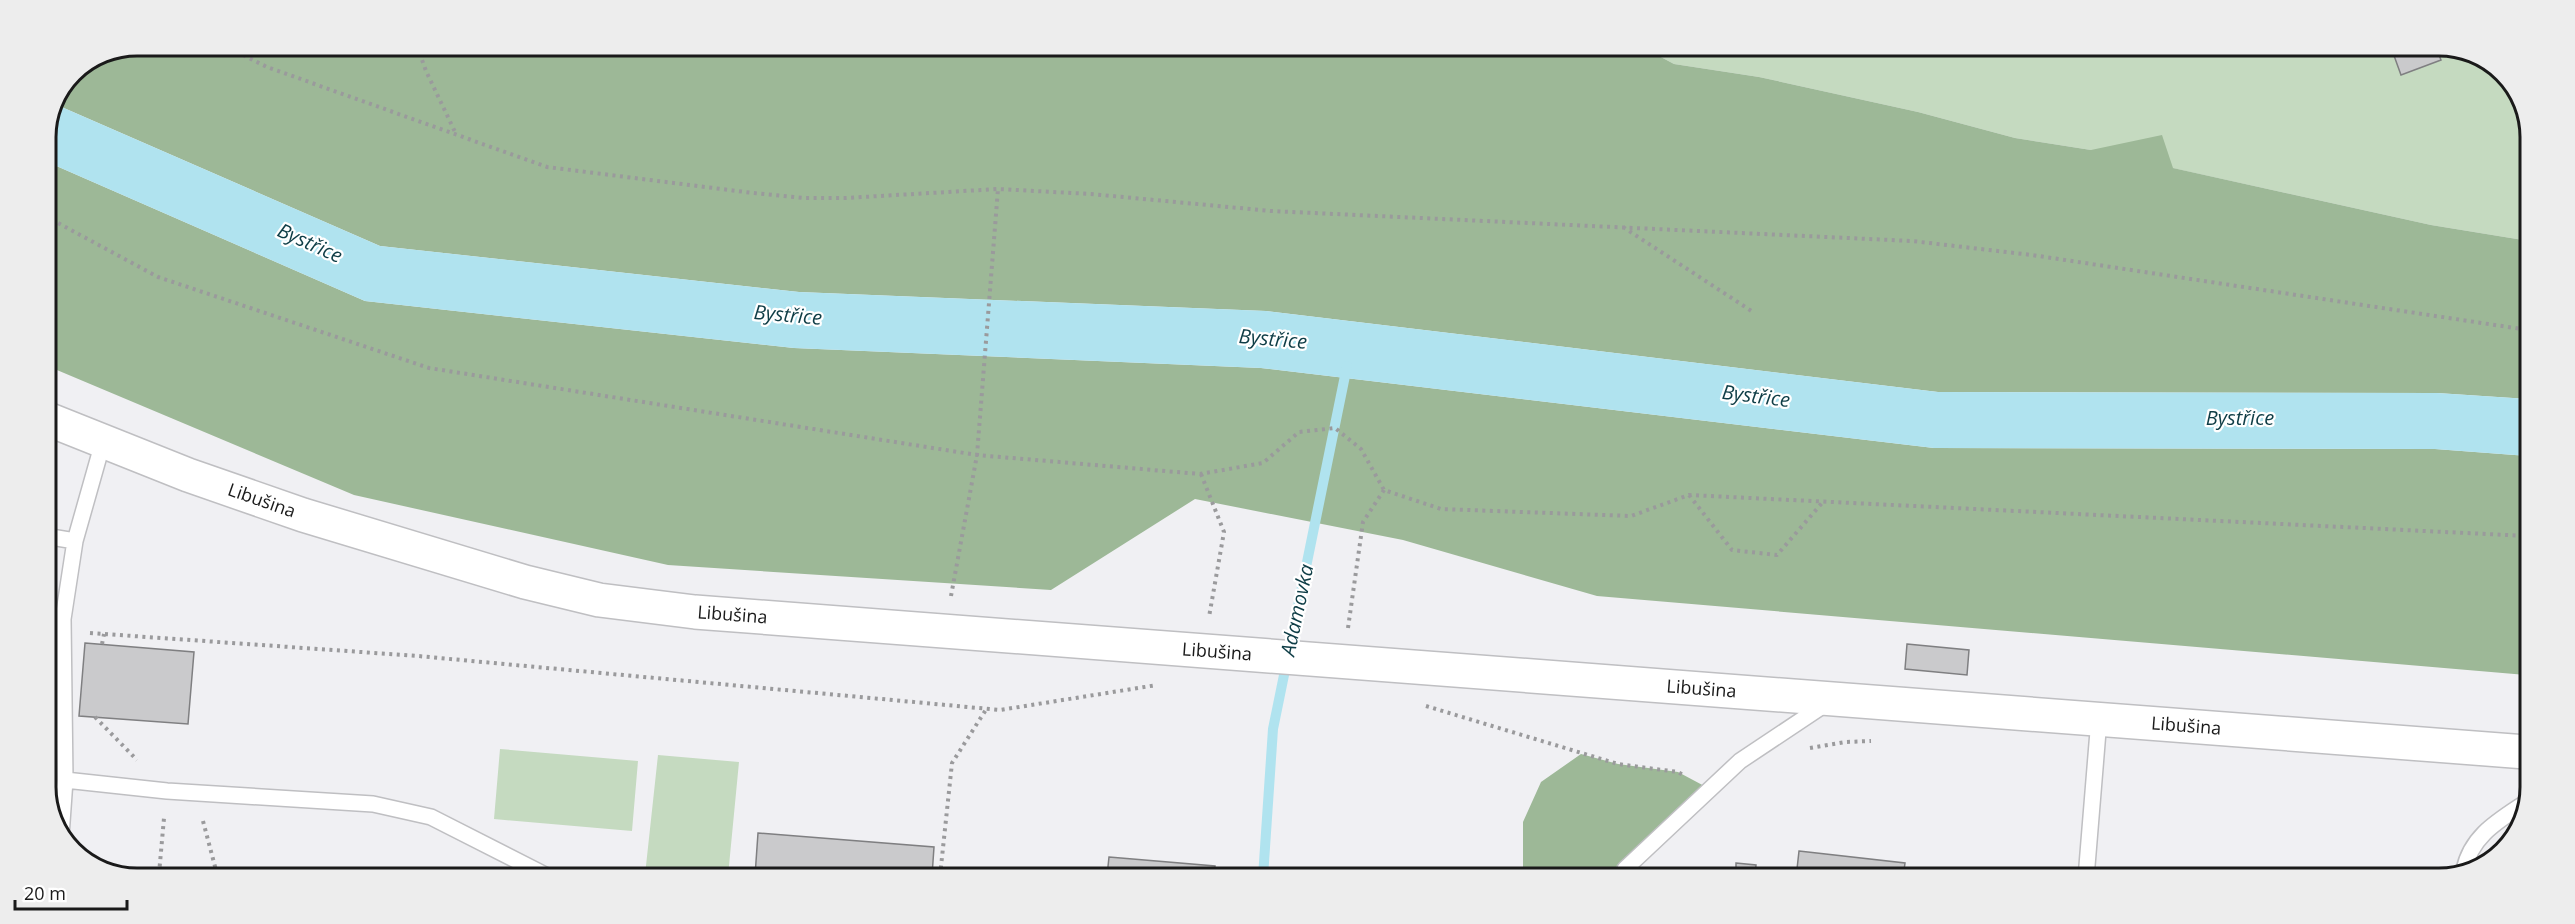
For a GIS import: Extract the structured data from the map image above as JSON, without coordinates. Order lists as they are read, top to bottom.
{
  "streets": {
    "street": ["Libušina"]
  },
  "water": ["Bystřice", "Adamovka"],
  "scale_bar": "20 m"
}
